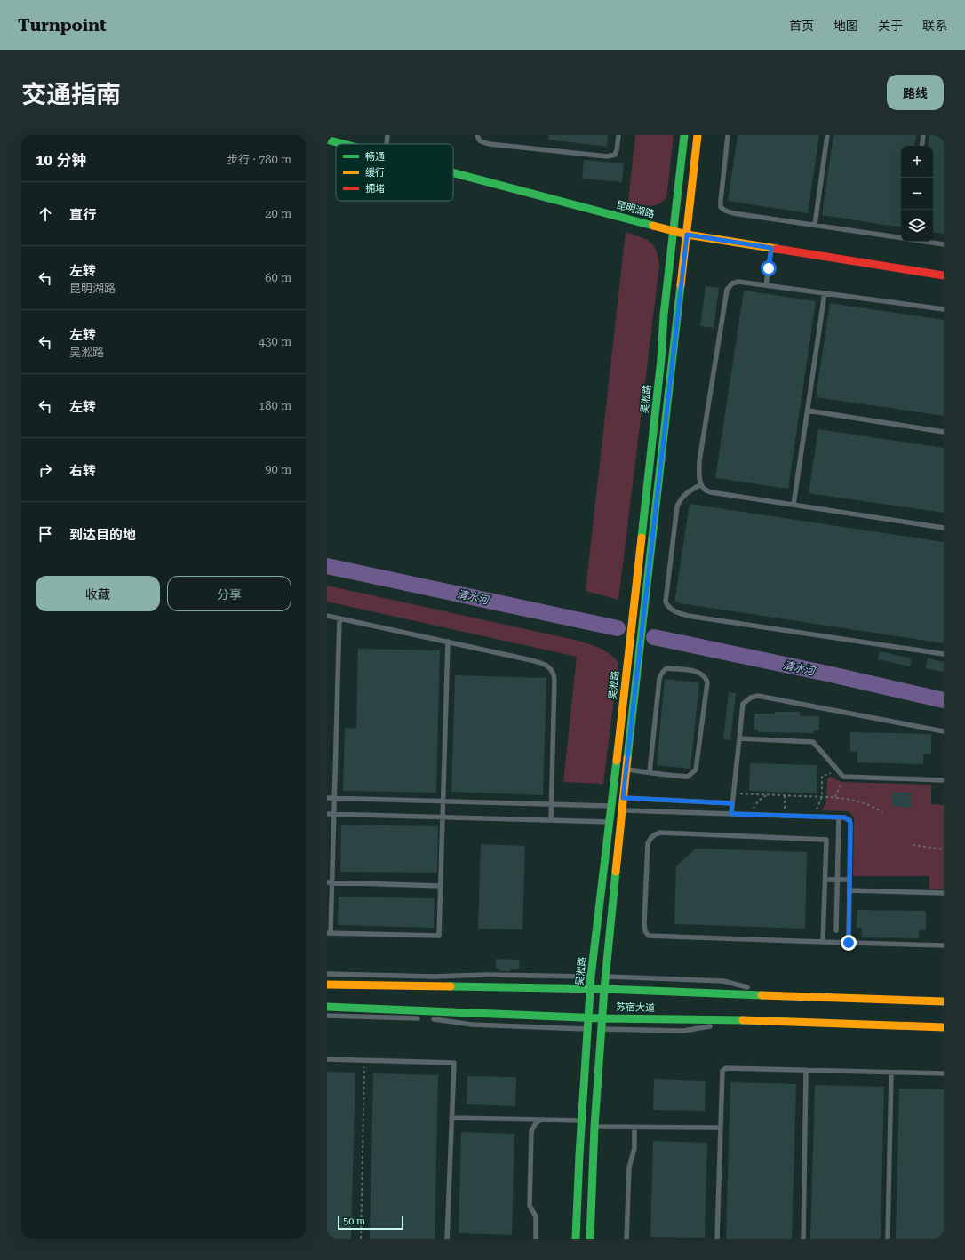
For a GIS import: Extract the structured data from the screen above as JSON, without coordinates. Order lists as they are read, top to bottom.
{
  "streets": {
    "main road": ["昆明湖路", "吴淞路", "苏宿大道"]
  },
  "crossings": [
    ["昆明湖路", "吴淞路"],
    ["吴淞路", "苏宿大道"]
  ],
  "water": ["清水河"],
  "legend": ["畅通", "缓行", "拥堵"],
  "scale_bar": "50 m",
  "page": {
    "header": "Turnpoint",
    "nav": [
      "首页",
      "地图",
      "关于",
      "联系"
    ],
    "title": "交通指南",
    "buttons": [
      "路线",
      ["收藏", "分享"]
    ],
    "heading": ["10 分钟", "步行 · 780 m"],
    "map_buttons": ["+", "−"],
    "list": [
      ["直行", "20 m"],
      ["左转", "昆明湖路", "60 m"],
      ["左转", "吴淞路", "430 m"],
      ["左转", "180 m"],
      ["右转", "90 m"],
      "到达目的地"
    ],
    "scale": "50 m"
  }
}
